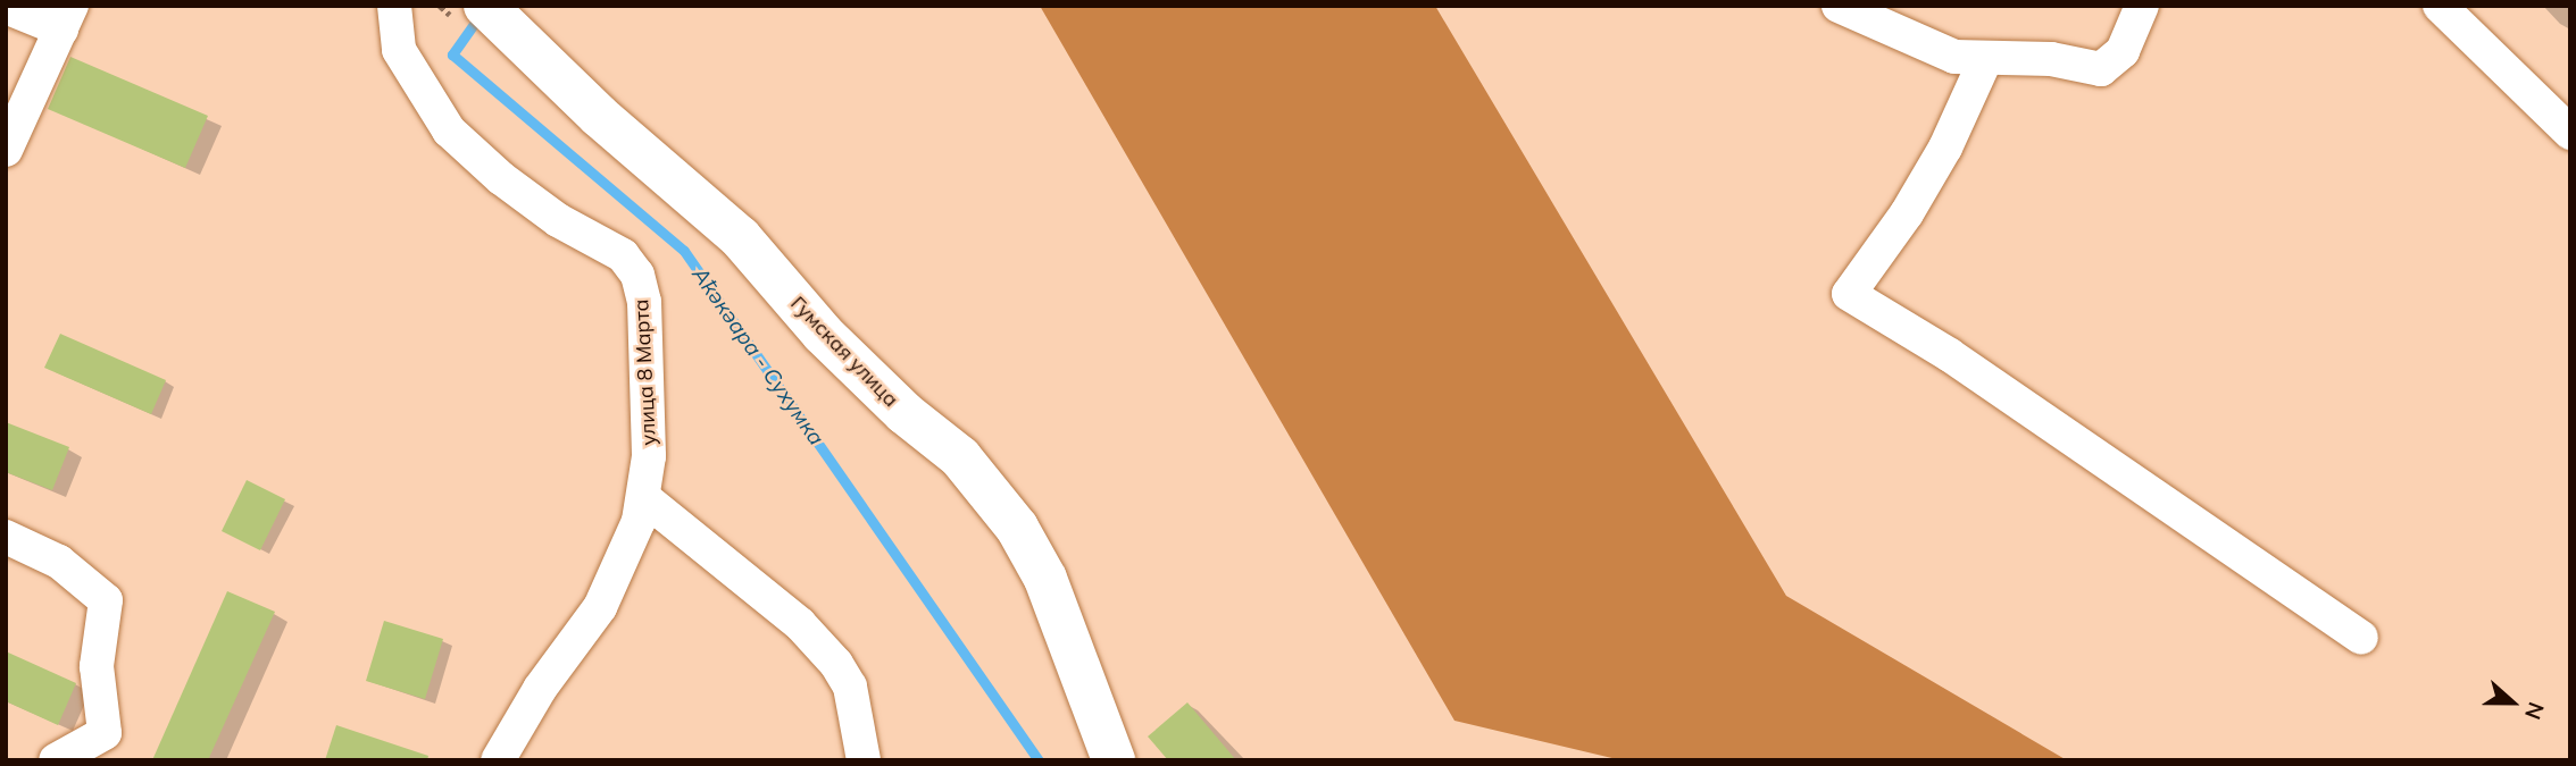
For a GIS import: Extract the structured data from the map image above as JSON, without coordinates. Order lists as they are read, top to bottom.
{
  "streets": {
    "street": ["Гумская улица", "улица 8 Марта"]
  },
  "water": ["Аҟәкәара - Сухумка"],
  "north": "right"
}
